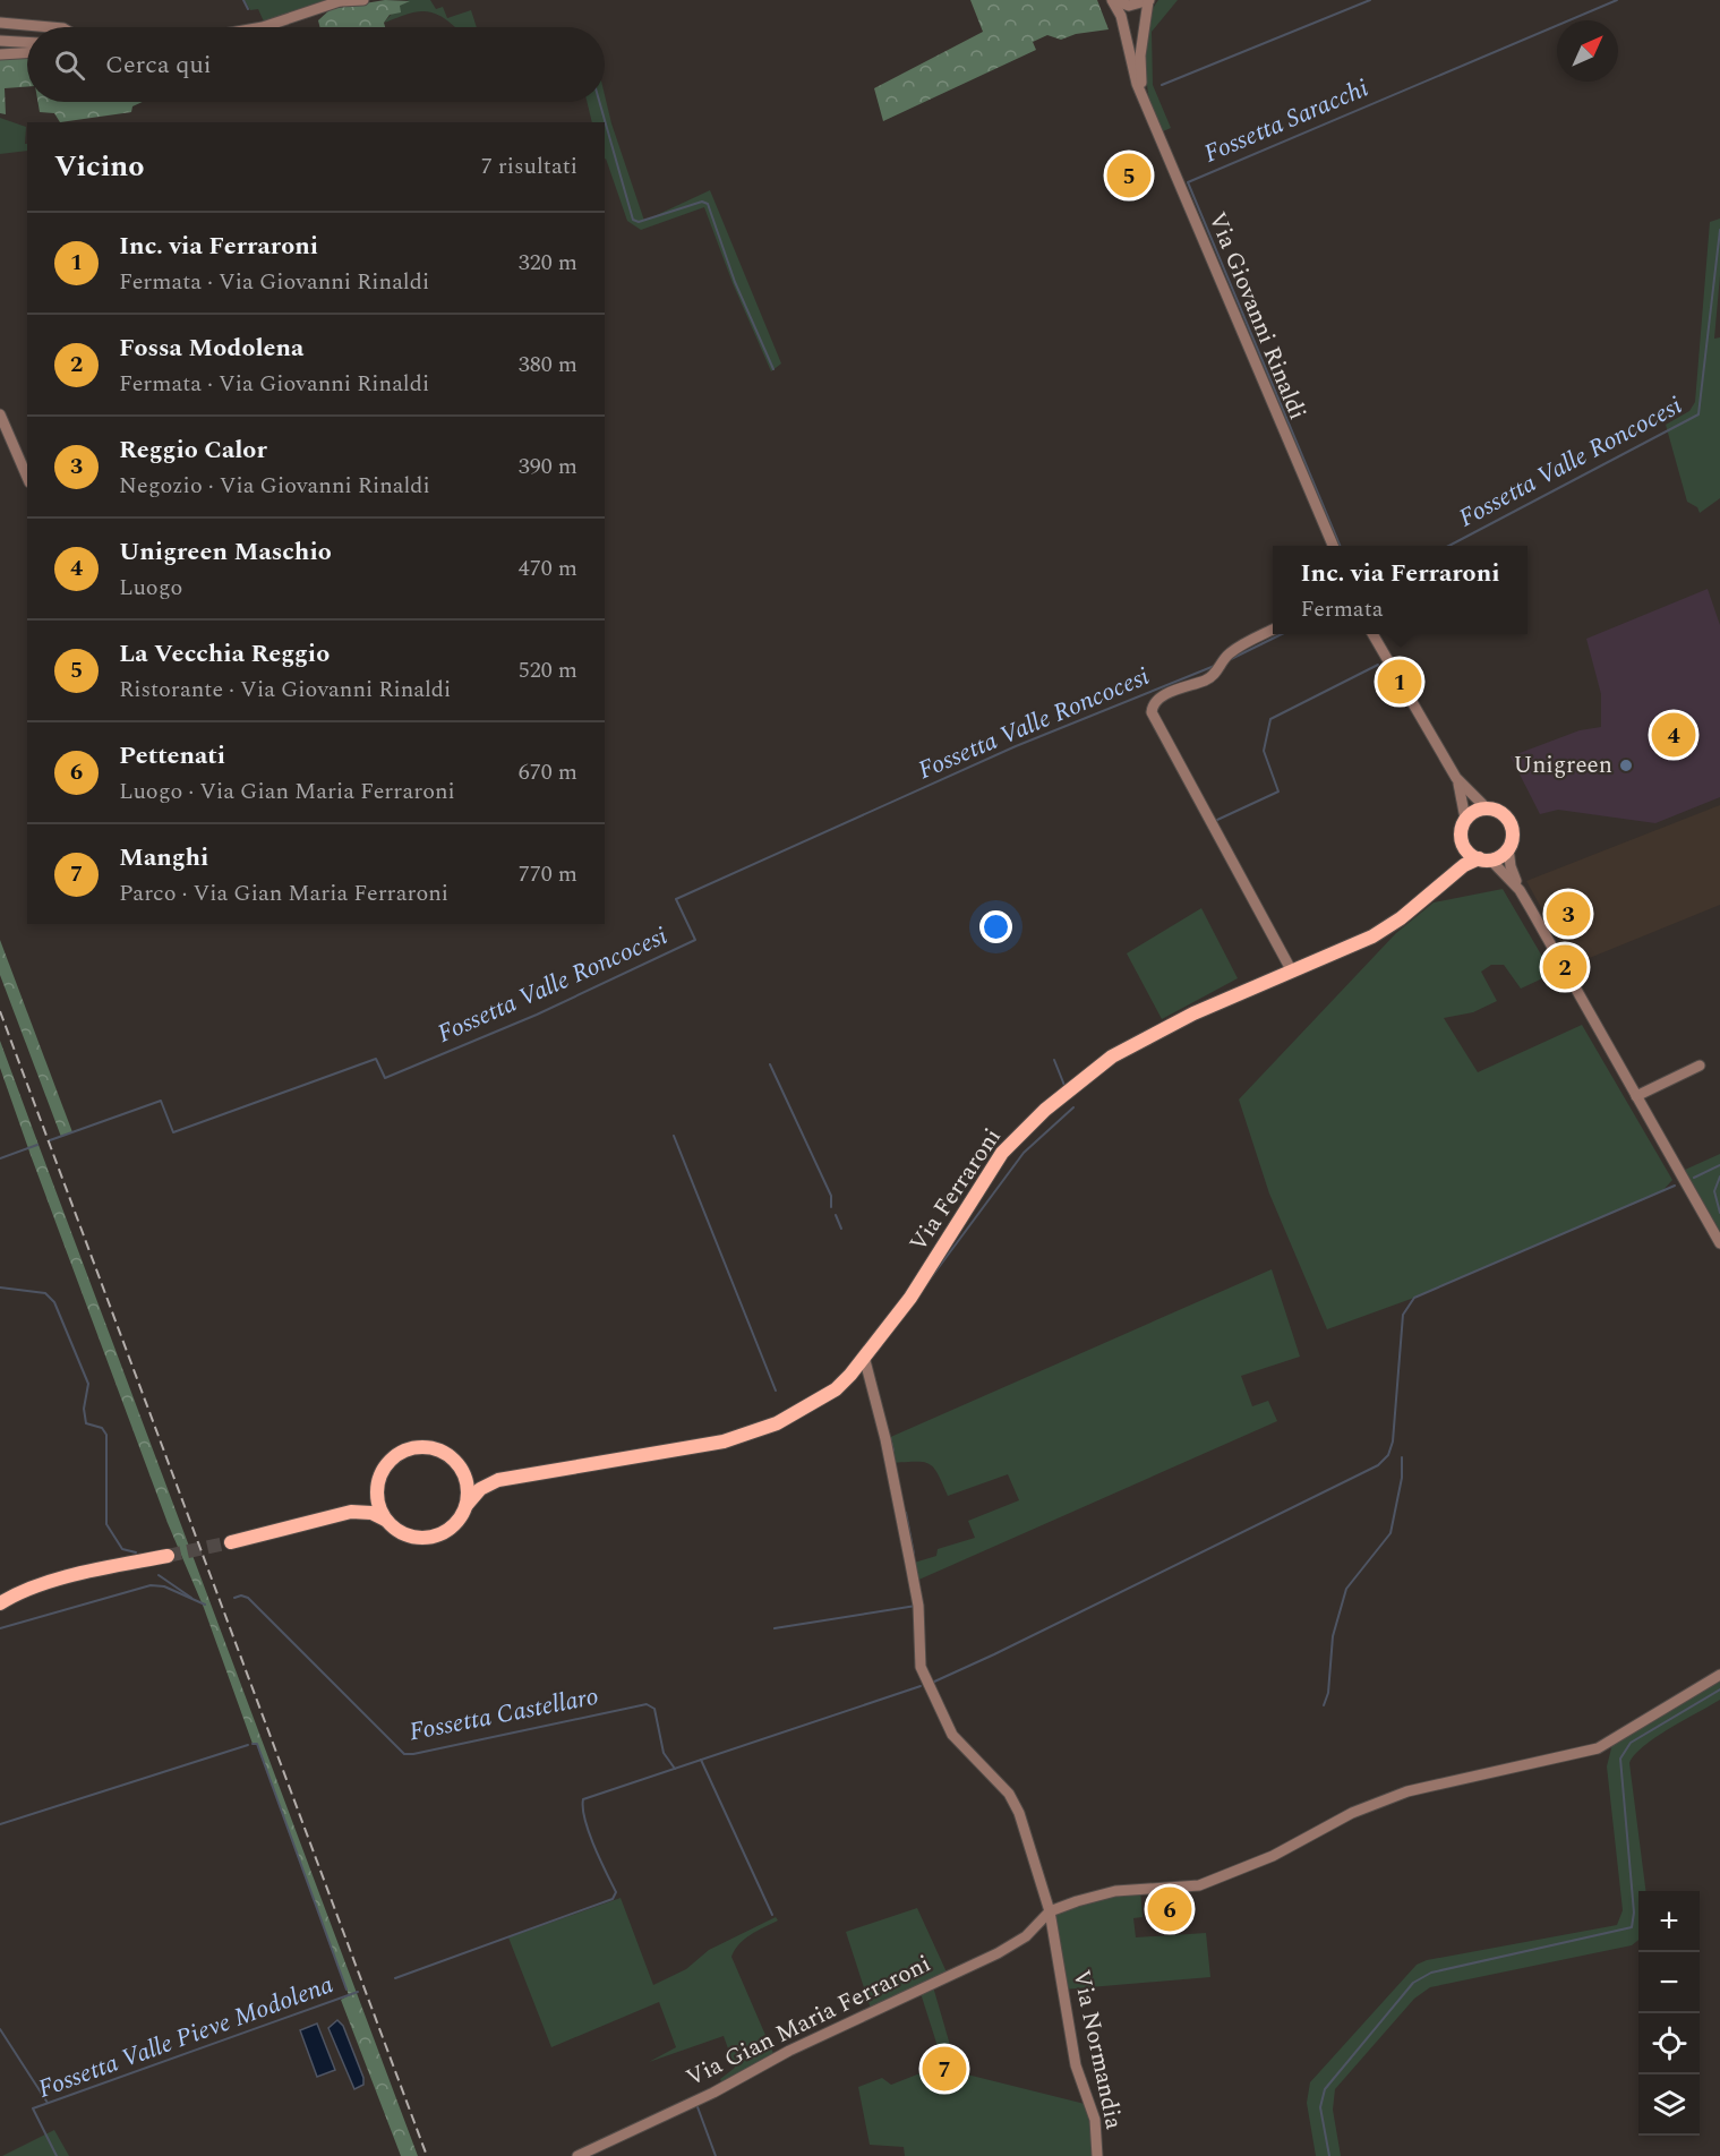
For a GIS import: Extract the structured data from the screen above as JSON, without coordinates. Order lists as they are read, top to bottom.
{
  "streets": {
    "main road": ["Via Ferraroni"],
    "street": ["Via Giovanni Rinaldi", "Via Gian Maria Ferraroni", "Via Normandia"]
  },
  "crossings": [
    ["Via Gian Maria Ferraroni", "Via Normandia"]
  ],
  "water": [
    "Fossetta Saracchi",
    "Fossetta Valle Roncocesi",
    "Fossetta Castellaro",
    "Fossetta Valle Pieve Modolena"
  ],
  "places": ["Unigreen"],
  "north": "top right",
  "page": {
    "search": "Cerca qui",
    "heading": ["Vicino", "7 risultati"],
    "pins": [
      "5",
      "1",
      "4",
      "3",
      "2",
      "6",
      "7"
    ],
    "list": [
      {
        "mark": "1",
        "name": "Inc. via Ferraroni",
        "note": "Fermata · Via Giovanni Rinaldi",
        "value": "320 m"
      },
      {
        "mark": "2",
        "name": "Fossa Modolena",
        "note": "Fermata · Via Giovanni Rinaldi",
        "value": "380 m"
      },
      {
        "mark": "3",
        "name": "Reggio Calor",
        "note": "Negozio · Via Giovanni Rinaldi",
        "value": "390 m"
      },
      {
        "mark": "4",
        "name": "Unigreen Maschio",
        "note": "Luogo",
        "value": "470 m"
      },
      {
        "mark": "5",
        "name": "La Vecchia Reggio",
        "note": "Ristorante · Via Giovanni Rinaldi",
        "value": "520 m"
      },
      {
        "mark": "6",
        "name": "Pettenati",
        "note": "Luogo · Via Gian Maria Ferraroni",
        "value": "670 m"
      },
      {
        "mark": "7",
        "name": "Manghi",
        "note": "Parco · Via Gian Maria Ferraroni",
        "value": "770 m"
      }
    ],
    "popup": ["Inc. via Ferraroni", "Fermata"],
    "map_buttons": ["+", "−"]
  }
}
